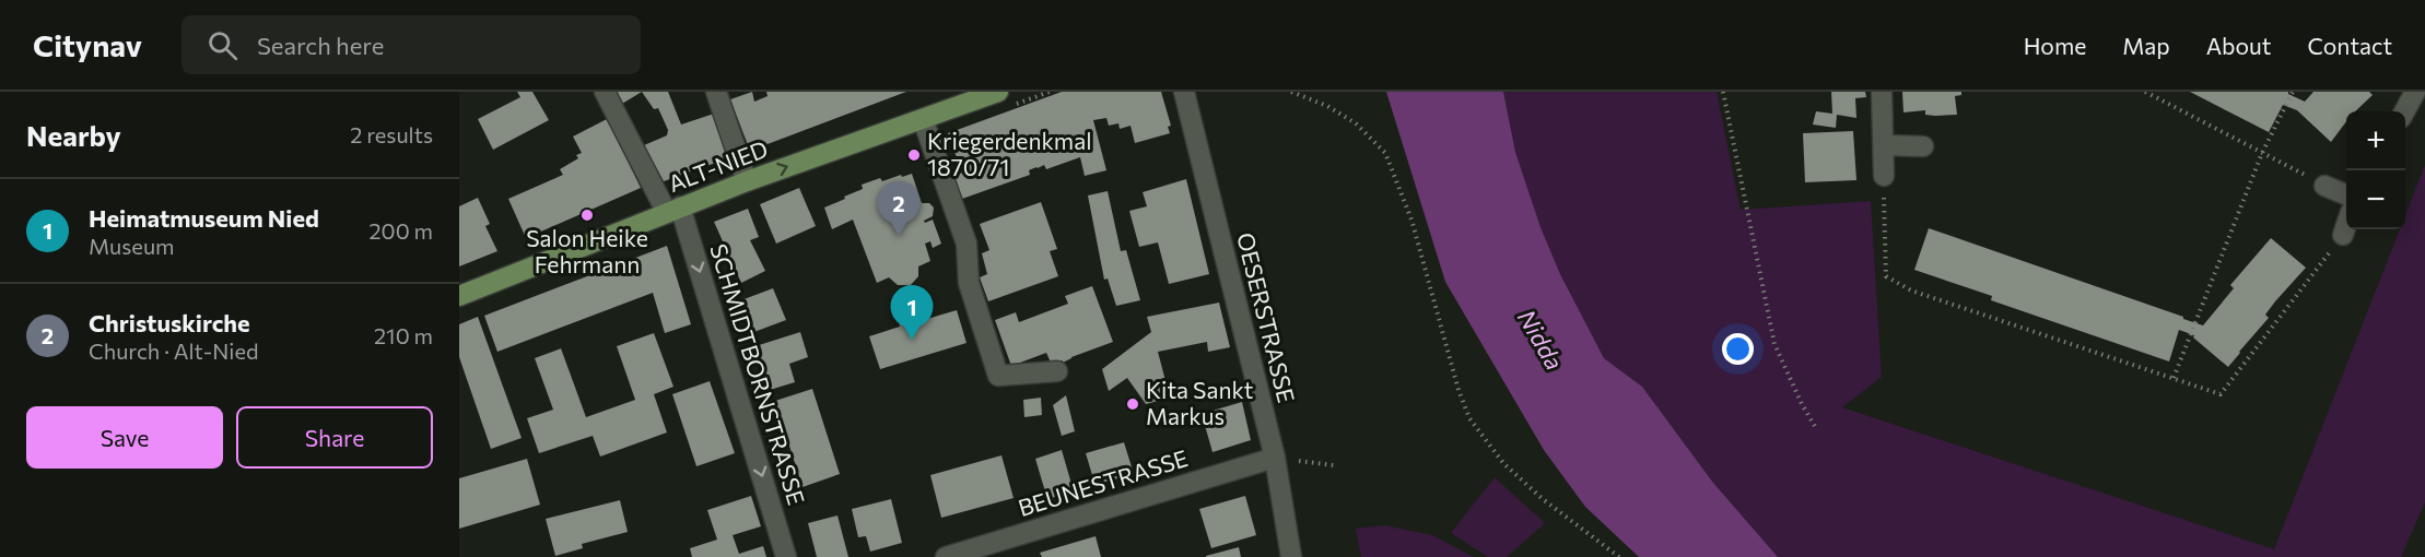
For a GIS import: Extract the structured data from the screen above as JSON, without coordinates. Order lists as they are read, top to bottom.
{
  "streets": {
    "main road": ["ALT-NIED"],
    "street": ["OESERSTRASSE", "SCHMIDTBORNSTRASSE", "BEUNESTRASSE"]
  },
  "crossings": [
    ["ALT-NIED", "SCHMIDTBORNSTRASSE"],
    ["OESERSTRASSE", "BEUNESTRASSE"]
  ],
  "one_way": ["SCHMIDTBORNSTRASSE"],
  "water": ["Nidda"],
  "places": ["Kriegerdenkmal 1870/71", "Salon Heike Fehrmann", "Kita Sankt Markus"],
  "page": {
    "header": "Citynav",
    "search": "Search here",
    "nav": [
      "Home",
      "Map",
      "About",
      "Contact"
    ],
    "heading": ["Nearby", "2 results"],
    "map_buttons": ["+", "−"],
    "list": [
      {
        "mark": "1",
        "name": "Heimatmuseum Nied",
        "note": "Museum",
        "value": "200 m"
      },
      {
        "mark": "2",
        "name": "Christuskirche",
        "note": "Church · Alt-Nied",
        "value": "210 m"
      }
    ],
    "pins": ["2", "1"],
    "buttons": ["Save", "Share"]
  }
}
